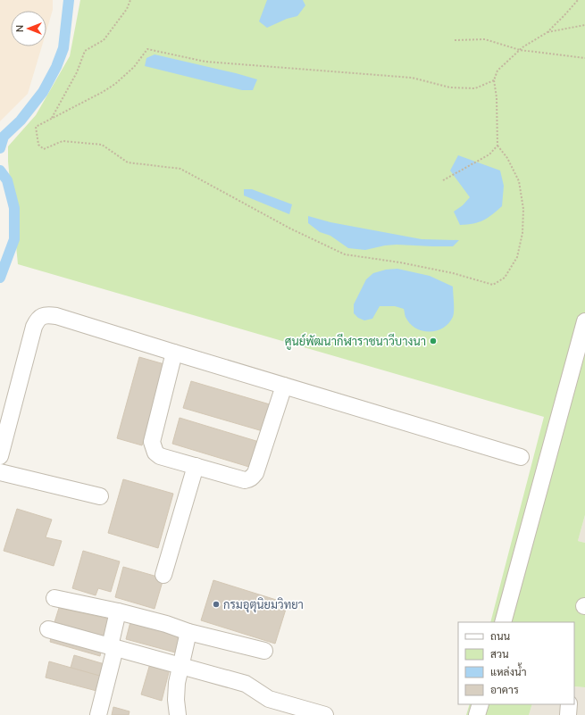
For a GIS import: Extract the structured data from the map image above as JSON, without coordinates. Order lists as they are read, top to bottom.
{
  "places": ["ศูนย์พัฒนากีฬาราชนาวีบางนา", "กรมอุตุนิยมวิทยา"],
  "legend": [
    "ถนน",
    "สวน",
    "แหล่งน้ำ",
    "อาคาร"
  ],
  "north": "left"
}
